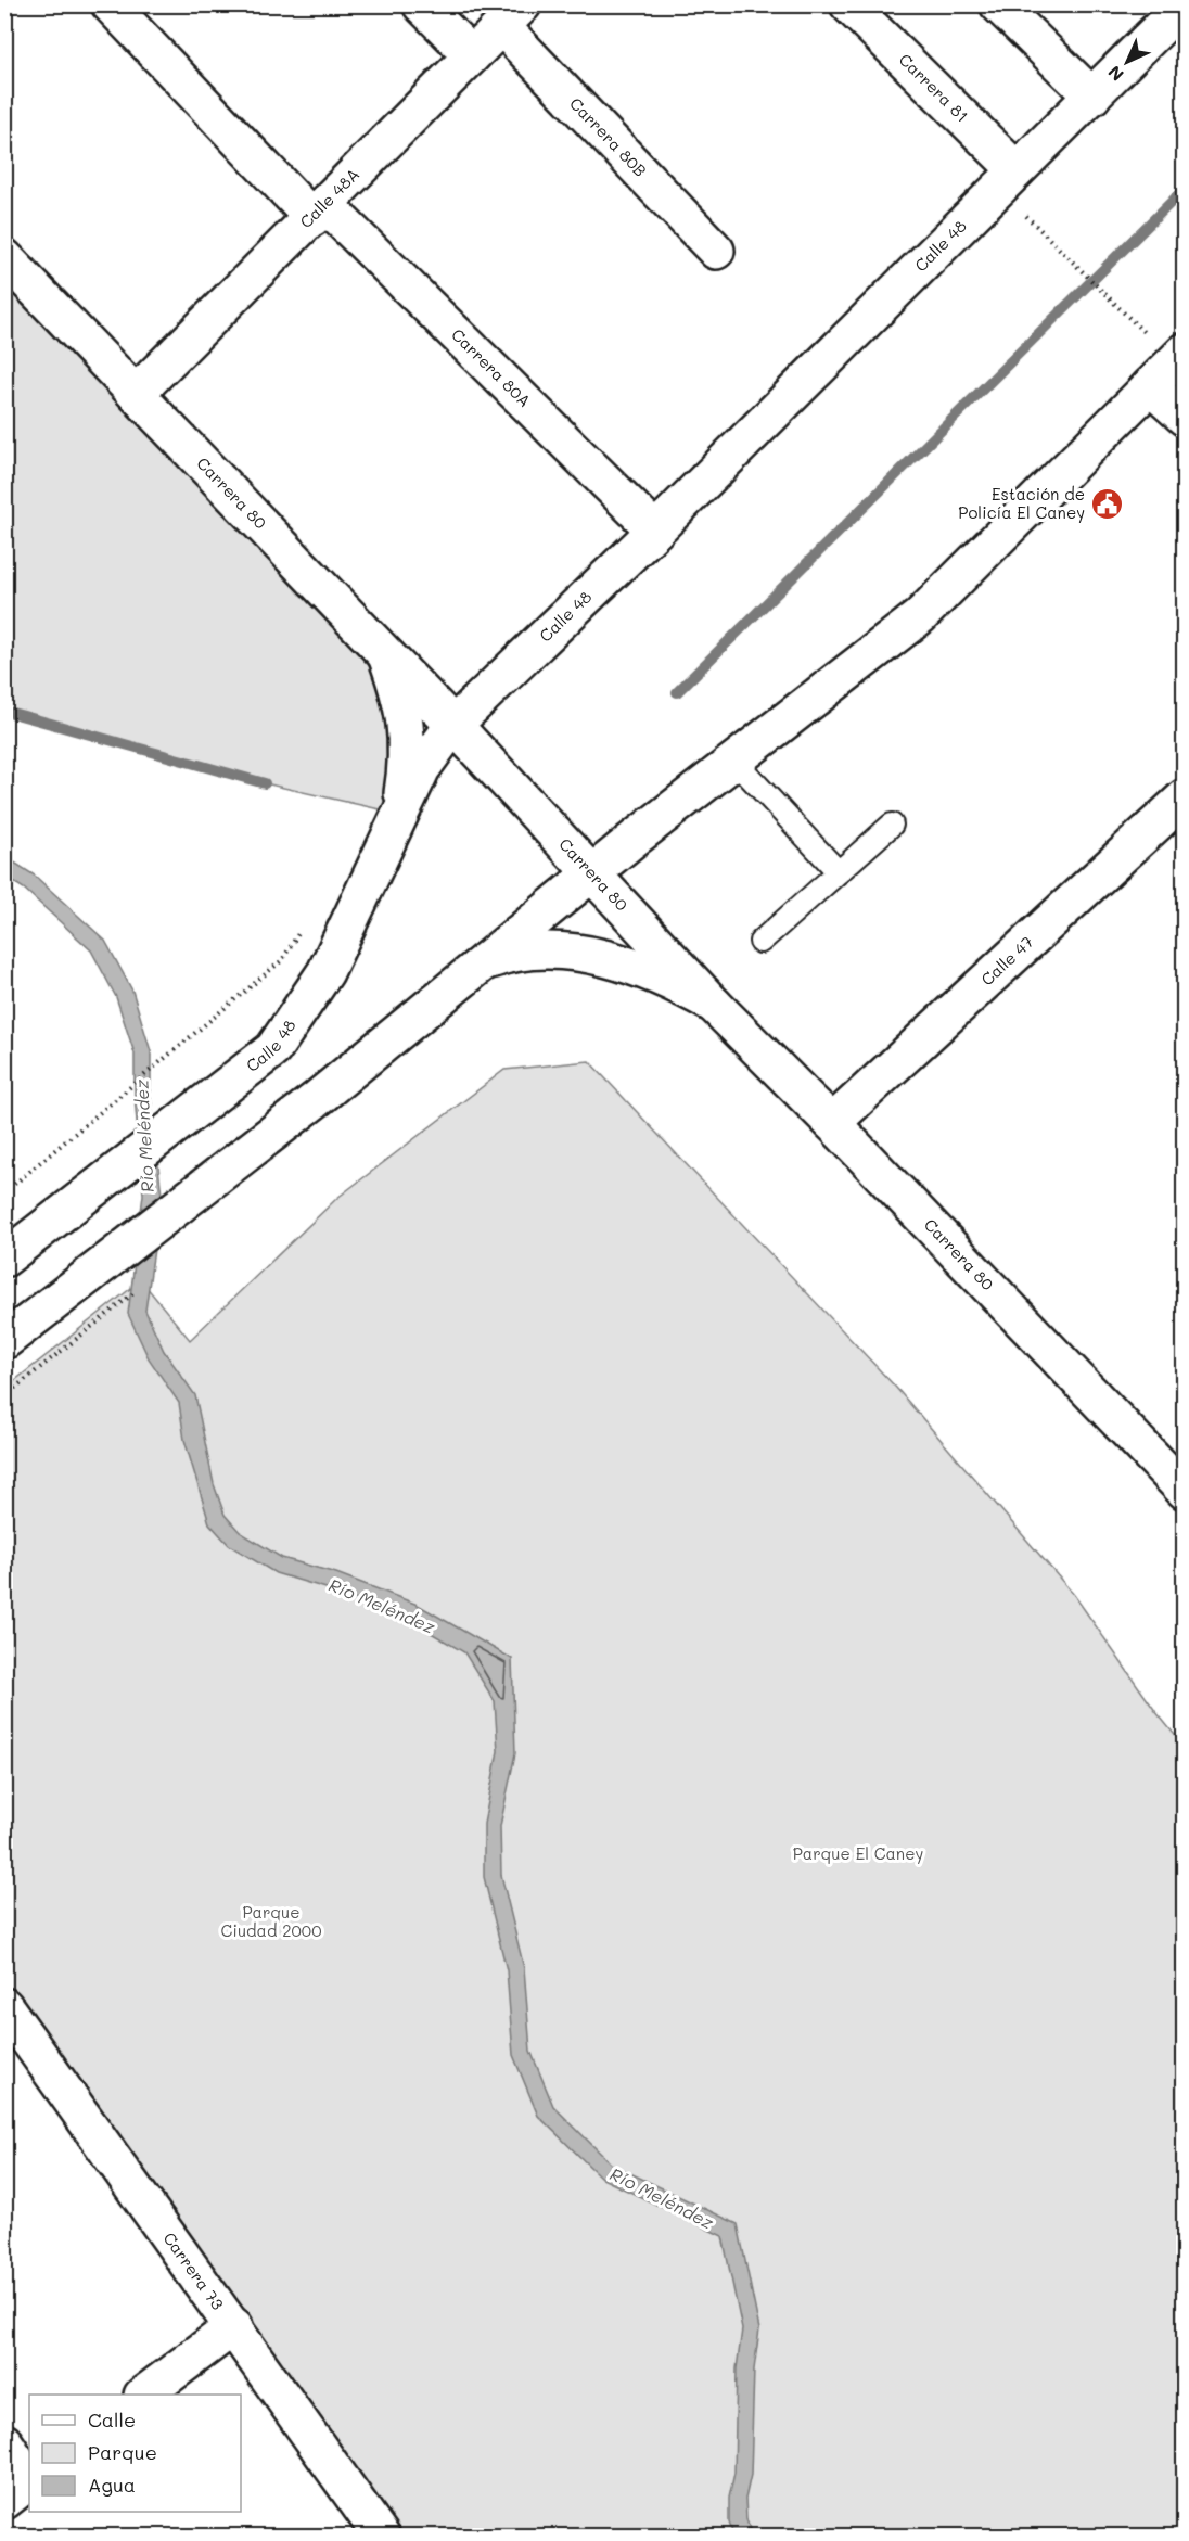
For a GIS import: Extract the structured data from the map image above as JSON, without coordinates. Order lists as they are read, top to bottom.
{
  "streets": {
    "street": [
      "Carrera 81",
      "Carrera 80B",
      "Calle 48A",
      "Calle 48",
      "Carrera 80A",
      "Carrera 80",
      "Calle 47",
      "Carrera 73"
    ]
  },
  "crossings": [
    ["Carrera 81", "Calle 48"],
    ["Carrera 80B", "Calle 48A"],
    ["Calle 48A", "Carrera 80A"],
    ["Calle 48A", "Carrera 80"],
    ["Calle 48", "Carrera 80A"],
    ["Calle 48", "Carrera 80"],
    ["Carrera 80", "Calle 47"]
  ],
  "water": ["Río Meléndez"],
  "parks": ["Parque El Caney", "Parque Ciudad 2000"],
  "places": {
    "public building": ["Estación de Policía El Caney"]
  },
  "legend": ["Calle", "Parque", "Agua"],
  "north": "bottom left"
}
